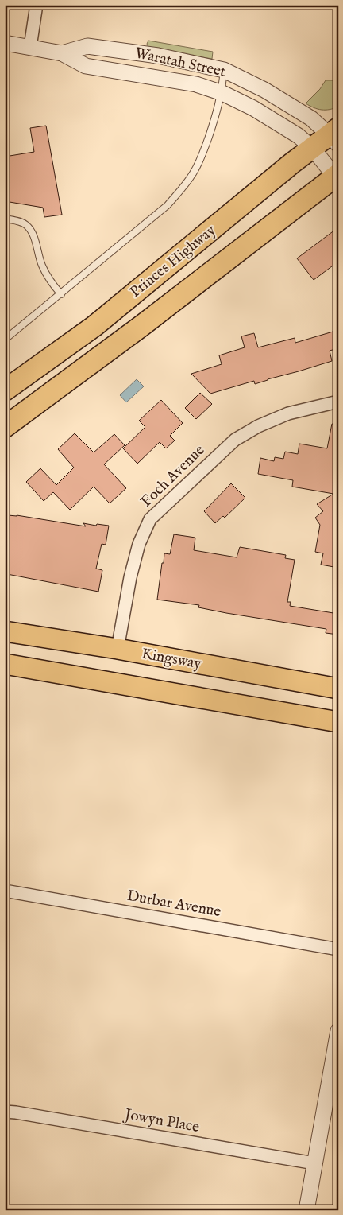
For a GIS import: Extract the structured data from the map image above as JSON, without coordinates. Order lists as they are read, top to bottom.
{
  "streets": {
    "highway": ["Princes Highway"],
    "main road": ["Kingsway"],
    "street": [
      "Waratah Street",
      "Foch Avenue",
      "Durbar Avenue",
      "Jowyn Place"
    ]
  },
  "crossings": [
    ["Waratah Street", "Princes Highway"],
    ["Foch Avenue", "Kingsway"]
  ]
}
